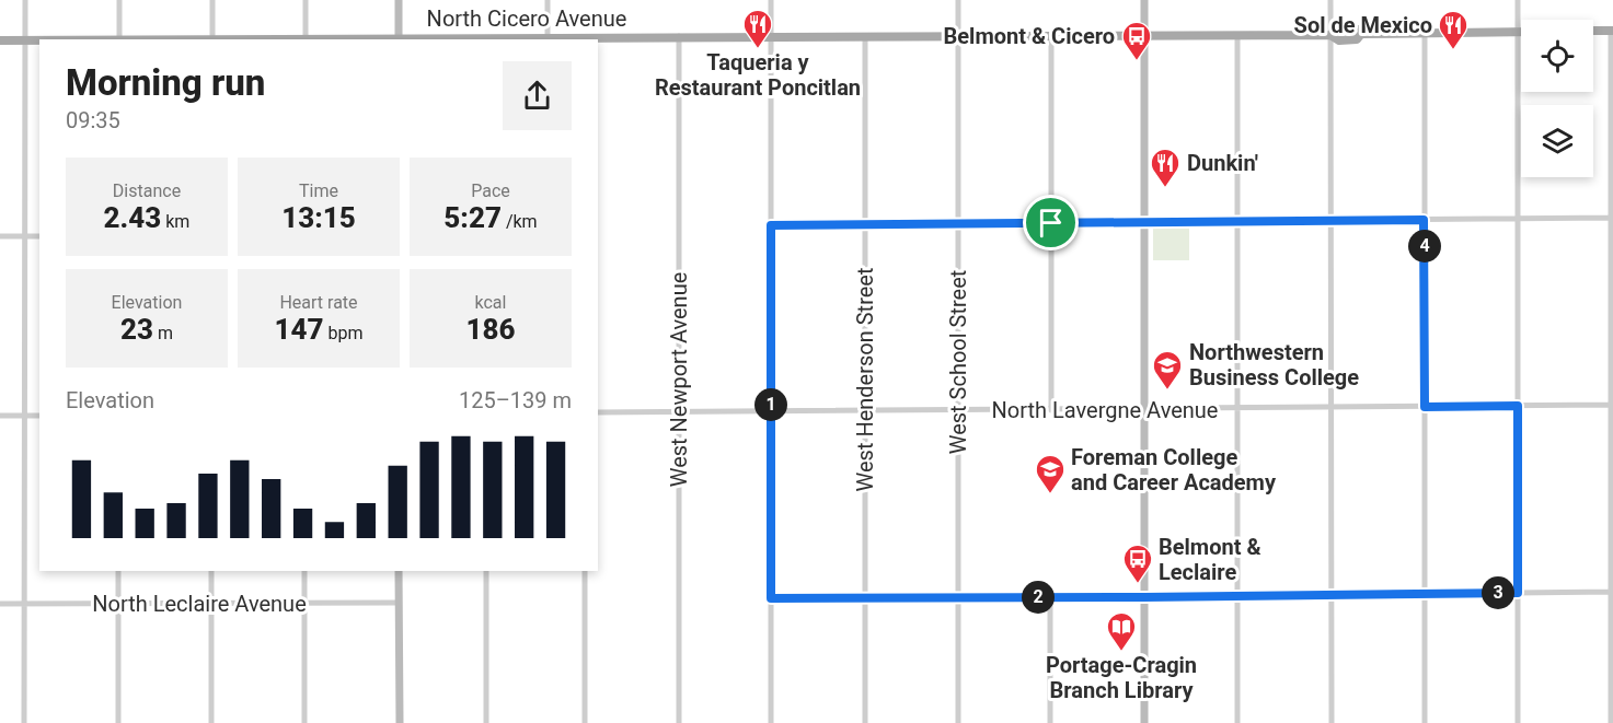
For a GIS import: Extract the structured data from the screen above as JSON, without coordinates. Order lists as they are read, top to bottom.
{
  "streets": {
    "main road": ["North Cicero Avenue"],
    "street": [
      "West School Street",
      "West Newport Avenue",
      "West Henderson Street",
      "North Lavergne Avenue",
      "North Leclaire Avenue"
    ]
  },
  "crossings": [
    ["North Cicero Avenue", "West School Street"],
    ["North Cicero Avenue", "West Newport Avenue"],
    ["North Cicero Avenue", "West Henderson Street"],
    ["West School Street", "North Lavergne Avenue"],
    ["West Newport Avenue", "North Lavergne Avenue"],
    ["West Henderson Street", "North Lavergne Avenue"]
  ],
  "places": {
    "restaurant": ["Taqueria y Restaurant Poncitlan", "Sol de Mexico", "Dunkin'"],
    "bus stop": ["Belmont & Cicero", "Belmont & Leclaire"],
    "school or university": ["Northwestern Business College", "Foreman College and Career Academy"],
    "library": ["Portage-Cragin Branch Library"]
  },
  "page": {
    "heading": ["Morning run", "09:35"],
    "stats": [
      ["Distance", "2.43 km"],
      ["Time", "13:15"],
      ["Pace", "5:27 /km"],
      ["Elevation", "23 m"],
      ["Heart rate", "147 bpm"],
      ["kcal", "186"]
    ],
    "pins": [
      "4",
      "1",
      "3",
      "2"
    ],
    "chart": ["Elevation", "125–139 m"]
  }
}
